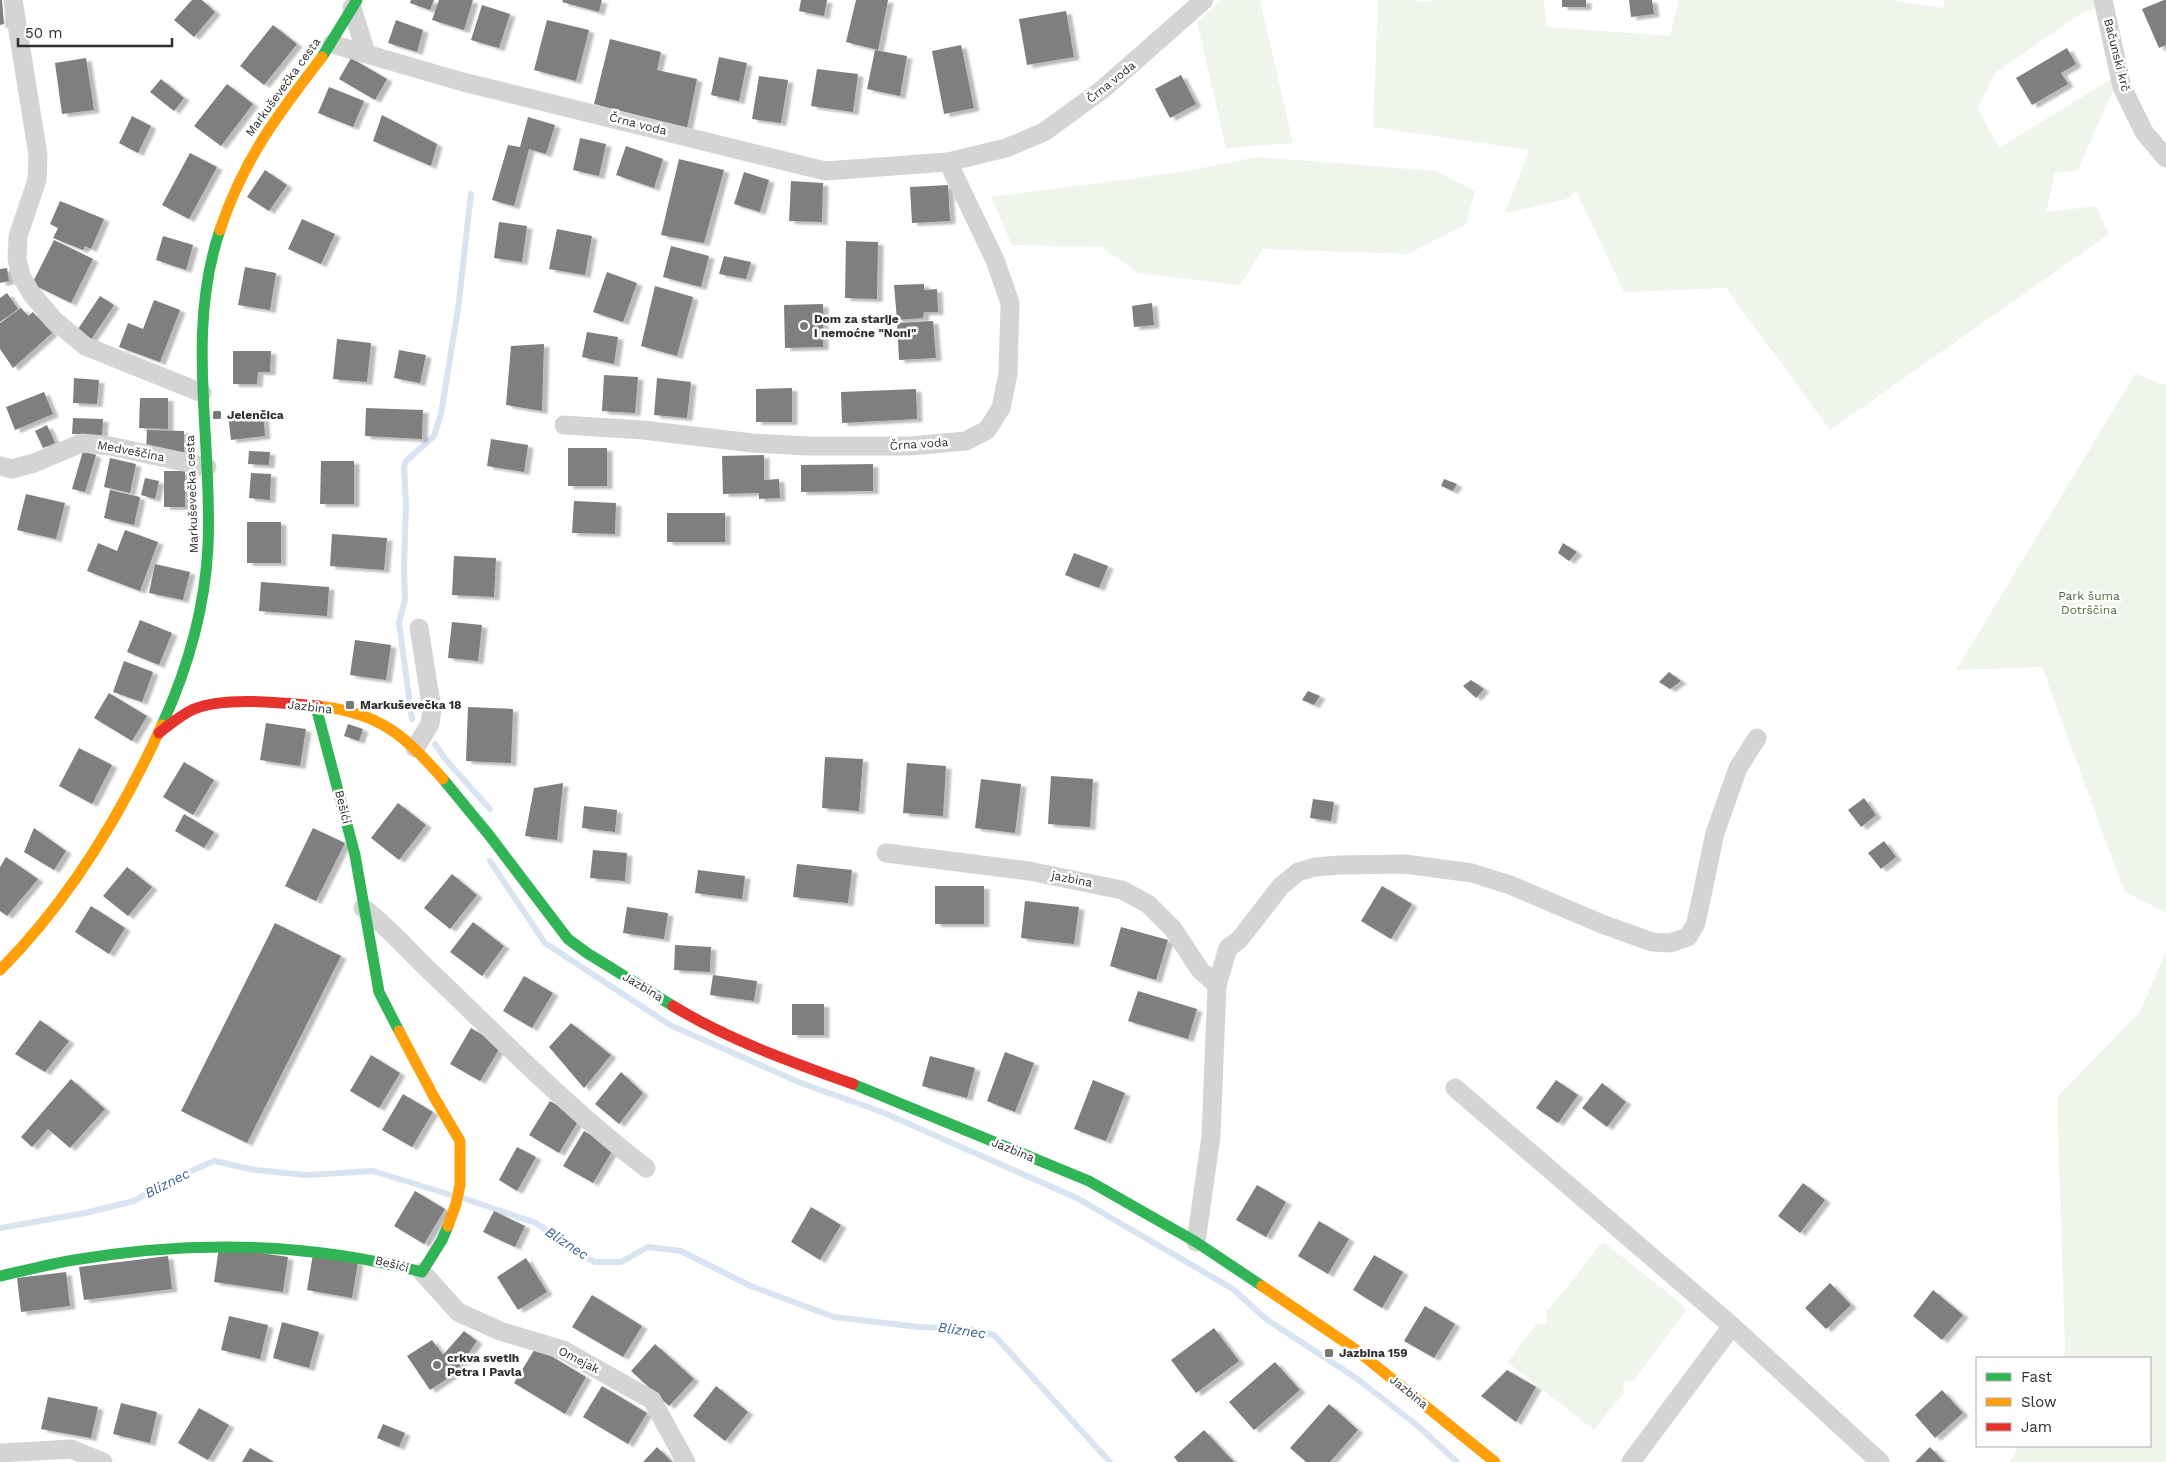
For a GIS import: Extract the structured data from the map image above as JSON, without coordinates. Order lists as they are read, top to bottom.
{
  "streets": {
    "street": [
      "Bačunski krč",
      "Črna voda",
      "Markuševečka cesta",
      "Medveščina",
      "Jazbina",
      "Bešići",
      "jazbina",
      "Omejak"
    ]
  },
  "crossings": [
    ["Črna voda", "Markuševečka cesta"],
    ["Markuševečka cesta", "Medveščina"],
    ["Markuševečka cesta", "Jazbina"],
    ["Jazbina", "Bešići"],
    ["Bešići", "Omejak"]
  ],
  "water": ["Bliznec"],
  "parks": ["Park šuma Dotrščina"],
  "places": {
    "other": ["Dom za starije i nemoćne \"Noni\"", "crkva svetih Petra i Pavla"],
    "transit": ["Jelenčica", "Markuševečka 18", "Jazbina 159"]
  },
  "legend": ["Fast", "Slow", "Jam"],
  "scale_bar": "50 m"
}
